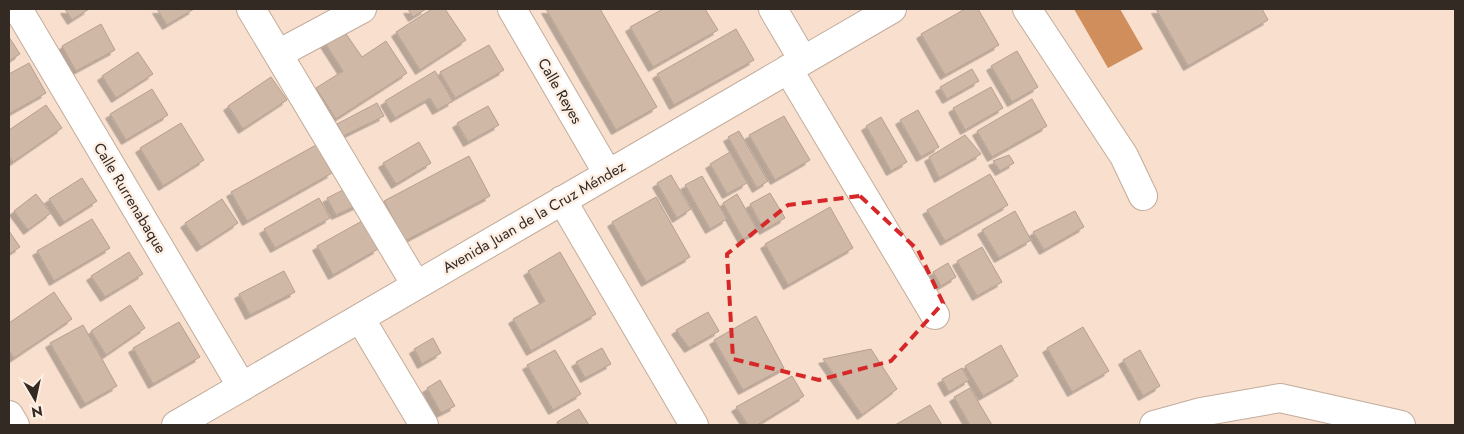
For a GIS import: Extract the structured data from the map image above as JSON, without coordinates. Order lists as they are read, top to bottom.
{
  "streets": {
    "street": ["Calle Reyes", "Calle Rurrenabaque", "Avenida Juan de la Cruz Méndez"]
  },
  "crossings": [
    ["Calle Reyes", "Avenida Juan de la Cruz Méndez"],
    ["Calle Rurrenabaque", "Avenida Juan de la Cruz Méndez"]
  ],
  "north": "bottom"
}
